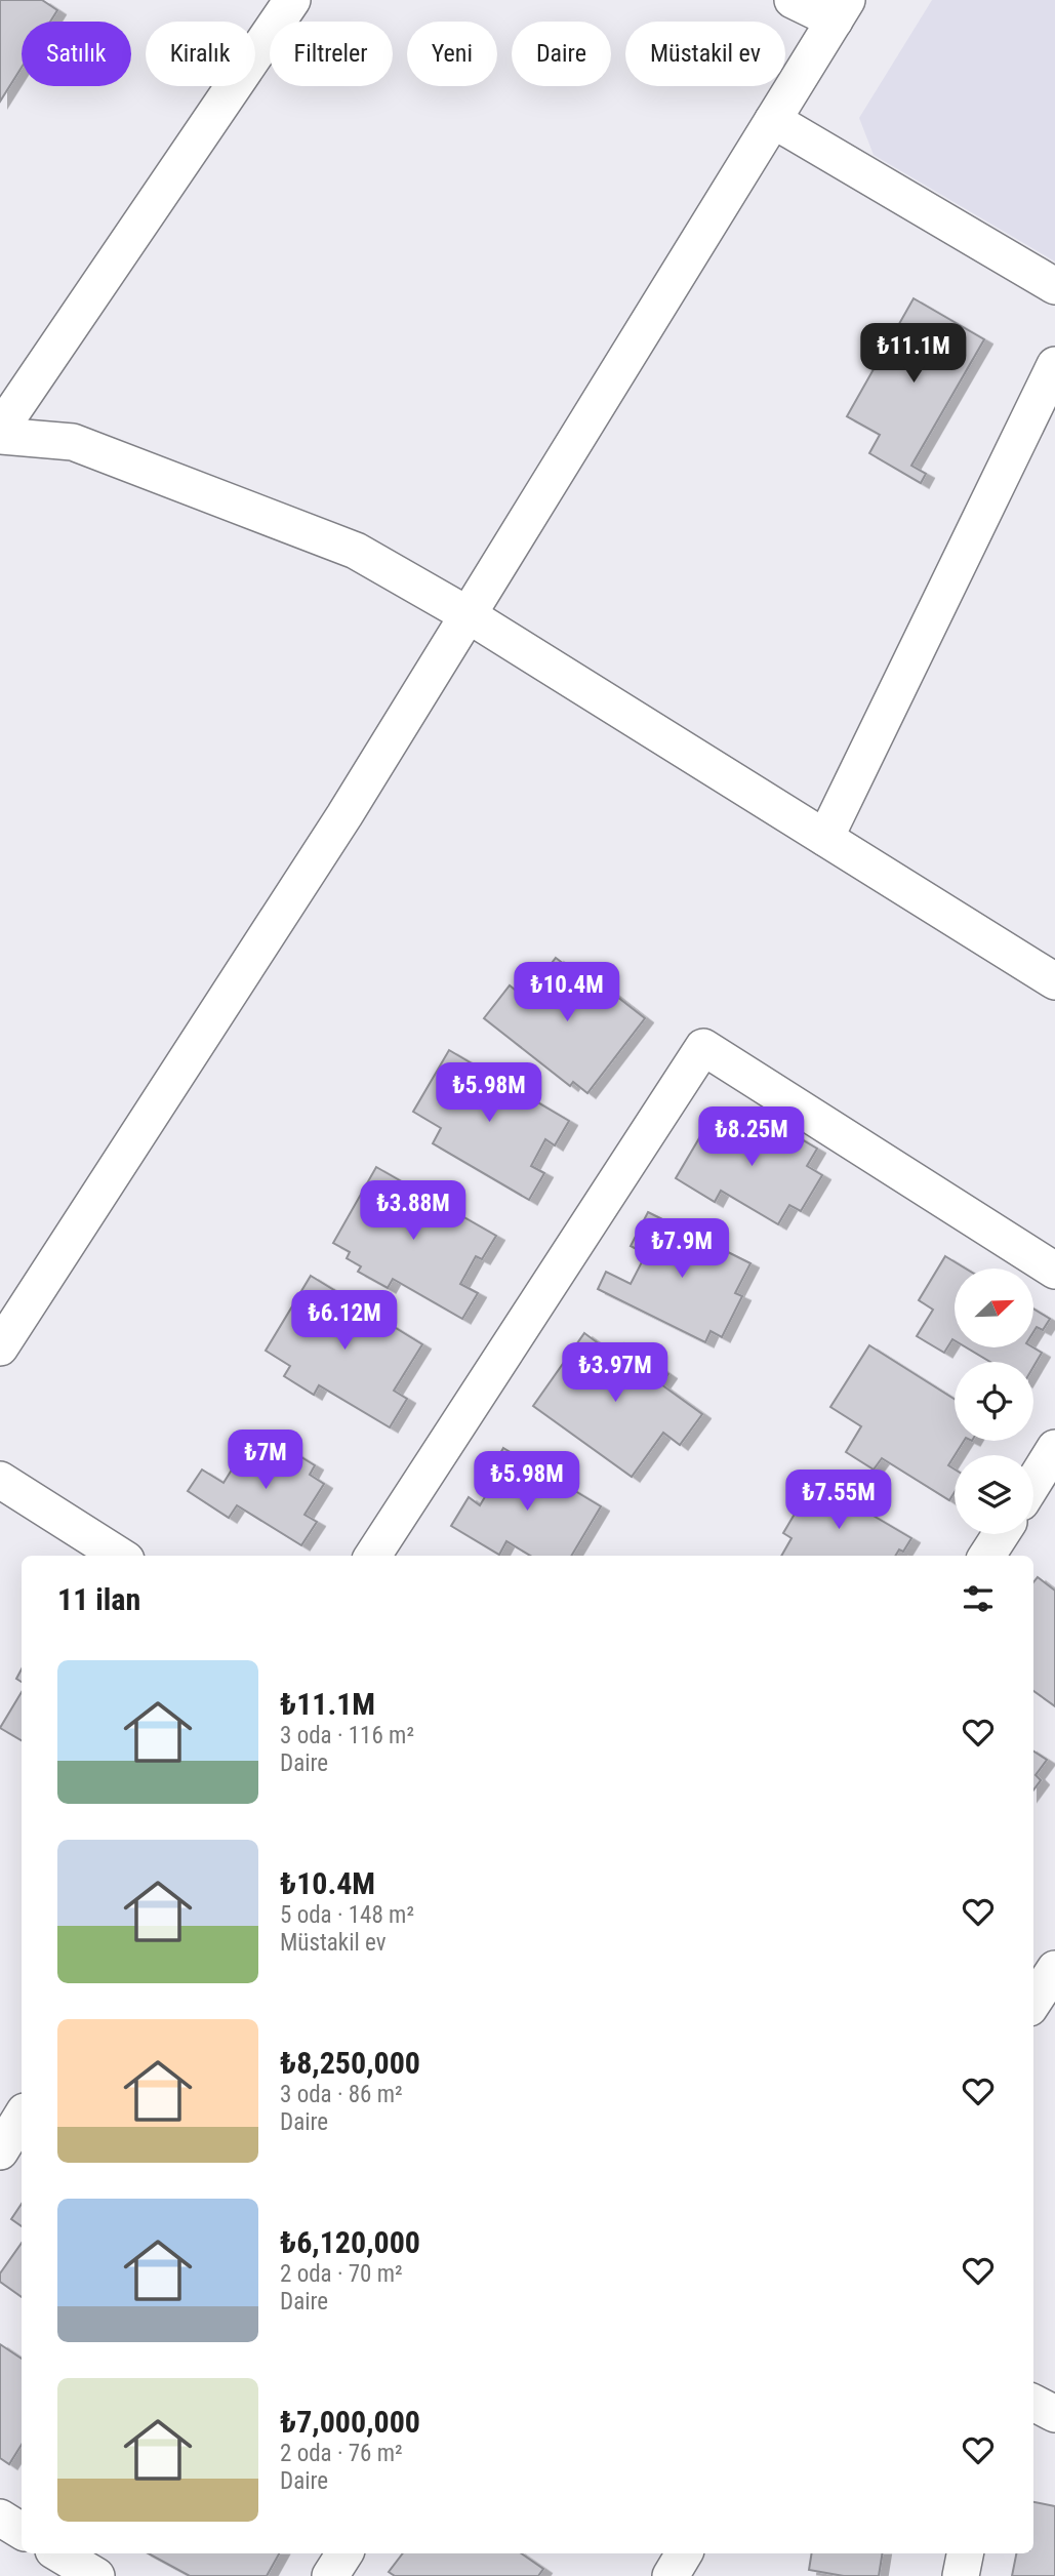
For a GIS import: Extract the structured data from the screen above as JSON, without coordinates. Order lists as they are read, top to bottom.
{
  "north": "top right",
  "page": {
    "chip": [
      "Satılık",
      "Kiralık",
      "Filtreler",
      "Yeni",
      "Daire",
      "Müstakil ev"
    ],
    "price": [
      "₺11.1M",
      "₺10.4M",
      "₺5.98M",
      "₺8.25M",
      "₺3.88M",
      "₺7.9M",
      "₺6.12M",
      "₺3.97M",
      "₺7M",
      "₺5.98M",
      "₺7.55M"
    ],
    "heading": "11 ilan",
    "list": [
      {
        "name": "₺11.1M",
        "note": "3 oda · 116 m² · Daire"
      },
      {
        "name": "₺10.4M",
        "note": "5 oda · 148 m² · Müstakil ev"
      },
      {
        "name": "₺8,250,000",
        "note": "3 oda · 86 m² · Daire"
      },
      {
        "name": "₺6,120,000",
        "note": "2 oda · 70 m² · Daire"
      },
      {
        "name": "₺7,000,000",
        "note": "2 oda · 76 m² · Daire"
      }
    ]
  }
}
